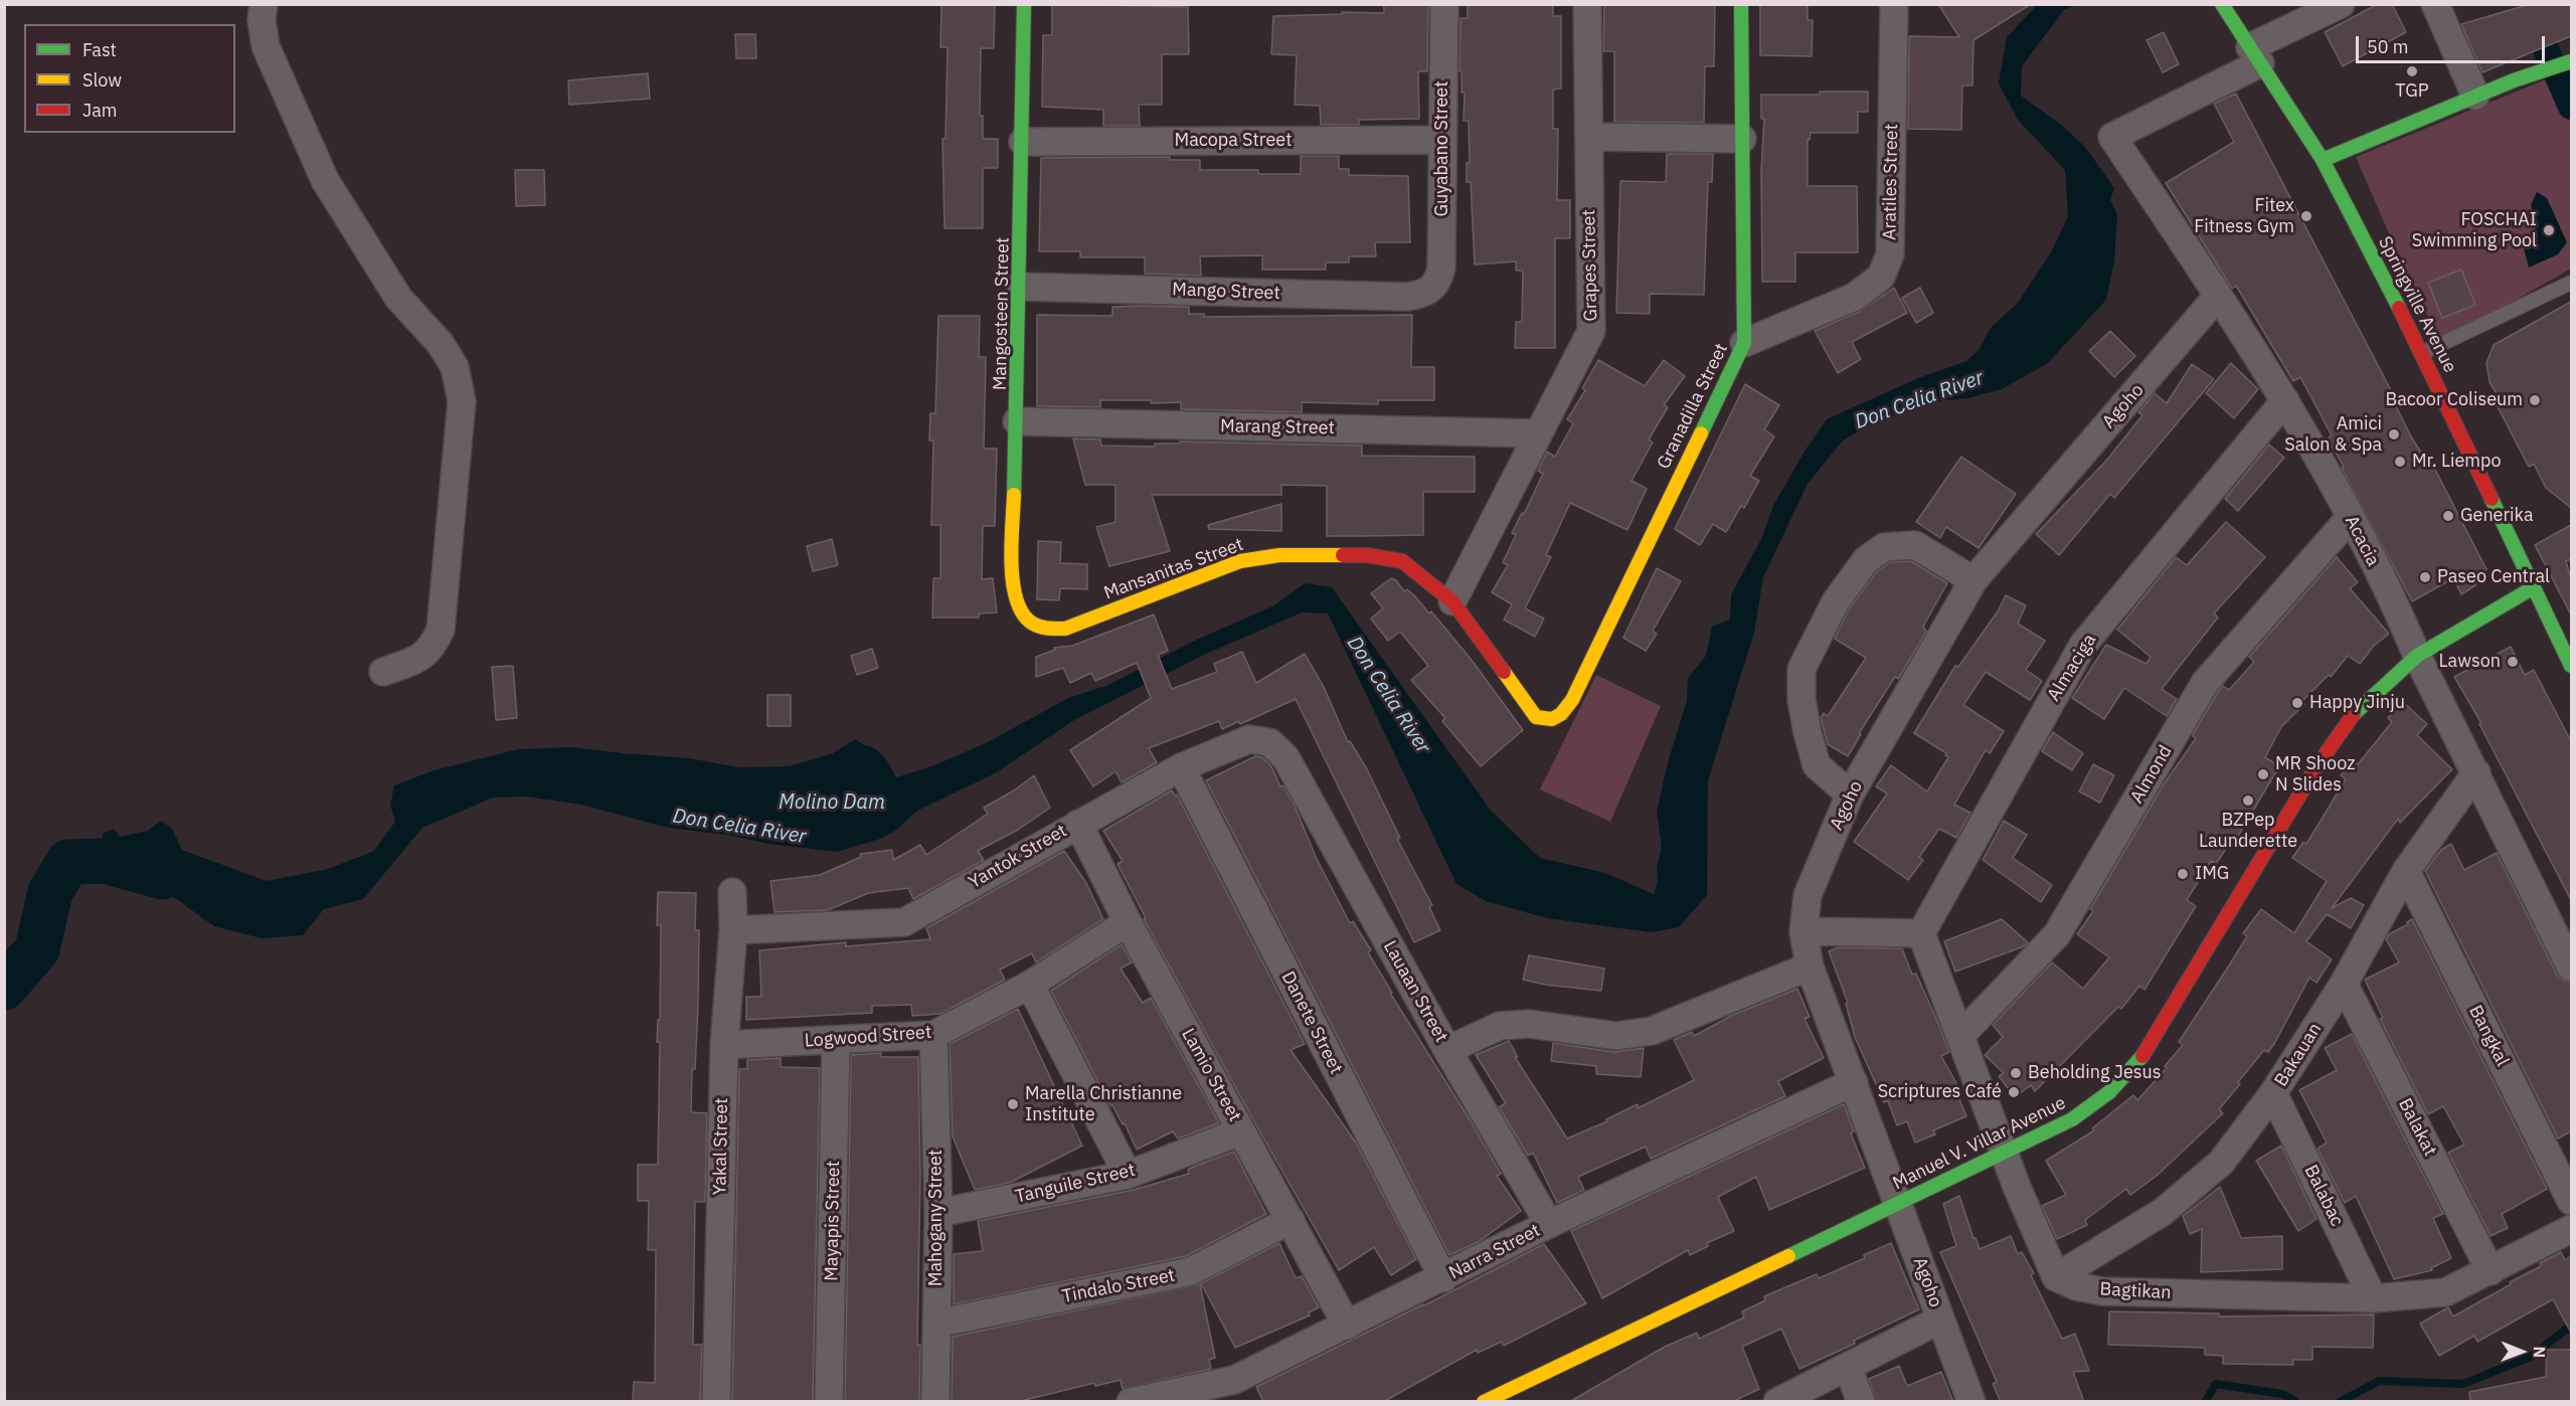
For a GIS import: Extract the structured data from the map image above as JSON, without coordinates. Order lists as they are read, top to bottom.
{
  "streets": {
    "street": [
      "Macopa Street",
      "Guyabano Street",
      "Aratiles Street",
      "Grapes Street",
      "Mango Street",
      "Springville Avenue",
      "Mangosteen Street",
      "Granadilla Street",
      "Agoho",
      "Marang Street",
      "Acacia",
      "Mansanitas Street",
      "Almaciga",
      "Almond",
      "Yantok Street",
      "Lauaan Street",
      "Danete Street",
      "Bangkal",
      "Logwood Street",
      "Bakauan",
      "Lamio Street",
      "Balakat",
      "Manuel V. Villar Avenue",
      "Yakal Street",
      "Tanguile Street",
      "Balabac",
      "Mahogany Street",
      "Mayapis Street",
      "Narra Street",
      "Tindalo Street",
      "Bagtikan"
    ]
  },
  "crossings": [
    ["Macopa Street", "Guyabano Street"],
    ["Macopa Street", "Mangosteen Street"],
    ["Guyabano Street", "Mango Street"],
    ["Aratiles Street", "Granadilla Street"],
    ["Grapes Street", "Marang Street"],
    ["Grapes Street", "Mansanitas Street"],
    ["Mango Street", "Mangosteen Street"],
    ["Springville Avenue", "Acacia"],
    ["Springville Avenue", "Manuel V. Villar Avenue"],
    ["Mangosteen Street", "Marang Street"],
    ["Mangosteen Street", "Mansanitas Street"],
    ["Granadilla Street", "Mansanitas Street"],
    ["Agoho", "Acacia"],
    ["Agoho", "Manuel V. Villar Avenue"],
    ["Agoho", "Narra Street"],
    ["Acacia", "Almaciga"],
    ["Acacia", "Almond"],
    ["Acacia", "Bakauan"],
    ["Acacia", "Manuel V. Villar Avenue"],
    ["Yantok Street", "Lauaan Street"],
    ["Yantok Street", "Danete Street"],
    ["Yantok Street", "Lamio Street"],
    ["Yantok Street", "Yakal Street"],
    ["Lauaan Street", "Narra Street"],
    ["Danete Street", "Narra Street"],
    ["Bangkal", "Bakauan"],
    ["Logwood Street", "Lamio Street"],
    ["Logwood Street", "Yakal Street"],
    ["Logwood Street", "Mahogany Street"],
    ["Logwood Street", "Mayapis Street"],
    ["Bakauan", "Balakat"],
    ["Bakauan", "Balabac"],
    ["Bakauan", "Bagtikan"],
    ["Lamio Street", "Tanguile Street"],
    ["Lamio Street", "Narra Street"],
    ["Lamio Street", "Tindalo Street"],
    ["Balakat", "Bagtikan"],
    ["Tanguile Street", "Mahogany Street"],
    ["Balabac", "Bagtikan"],
    ["Mahogany Street", "Tindalo Street"]
  ],
  "water": ["Don Celia River", "Molino Dam"],
  "places": [
    "TGP",
    "Fitex Fitness Gym",
    "FOSCHAI Swimming Pool",
    "Bacoor Coliseum",
    "Amici Salon & Spa",
    "Mr. Liempo",
    "Generika",
    "Paseo Central",
    "Lawson",
    "Happy Jinju",
    "MR Shooz N Slides",
    "BZPep Launderette",
    "IMG",
    "Beholding Jesus",
    "Scriptures Café",
    "Marella Christianne Institute"
  ],
  "legend": ["Fast", "Slow", "Jam"],
  "scale_bar": "50 m",
  "north": "right"
}
